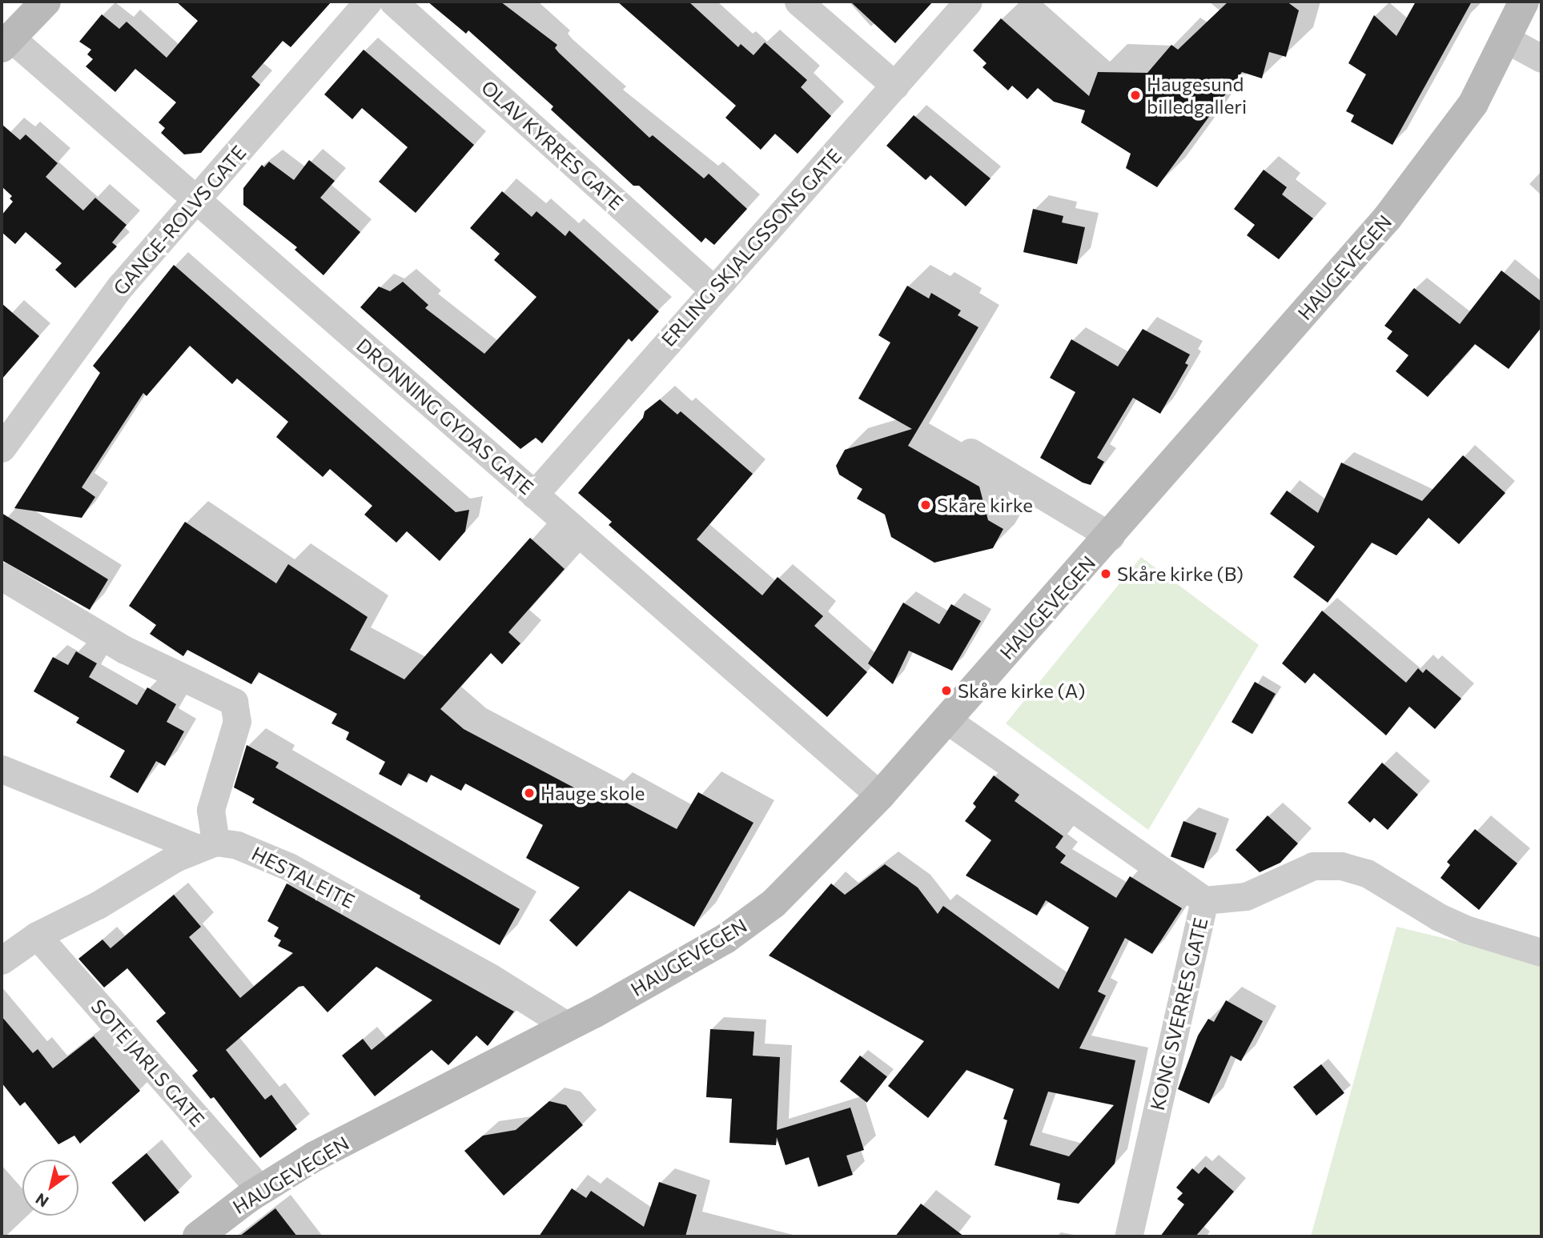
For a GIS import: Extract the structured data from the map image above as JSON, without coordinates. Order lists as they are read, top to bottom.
{
  "streets": {
    "street": [
      "OLAV KYRRES GATE",
      "GANGE-ROLVS GATE",
      "ERLING SKJALGSSONS GATE",
      "HAUGEVEGEN",
      "DRONNING GYDAS GATE",
      "HESTALEITE",
      "KONG SVERRES GATE",
      "SOTE JARLS GATE"
    ]
  },
  "crossings": [
    ["OLAV KYRRES GATE", "ERLING SKJALGSSONS GATE"],
    ["GANGE-ROLVS GATE", "DRONNING GYDAS GATE"],
    ["ERLING SKJALGSSONS GATE", "DRONNING GYDAS GATE"],
    ["HAUGEVEGEN", "DRONNING GYDAS GATE"],
    ["HAUGEVEGEN", "HESTALEITE"],
    ["HAUGEVEGEN", "KONG SVERRES GATE"],
    ["HAUGEVEGEN", "SOTE JARLS GATE"]
  ],
  "places": [
    "Haugesund billedgalleri",
    "Skåre kirke",
    "Skåre kirke (B)",
    "Skåre kirke (A)",
    "Hauge skole"
  ],
  "north": "bottom left"
}
